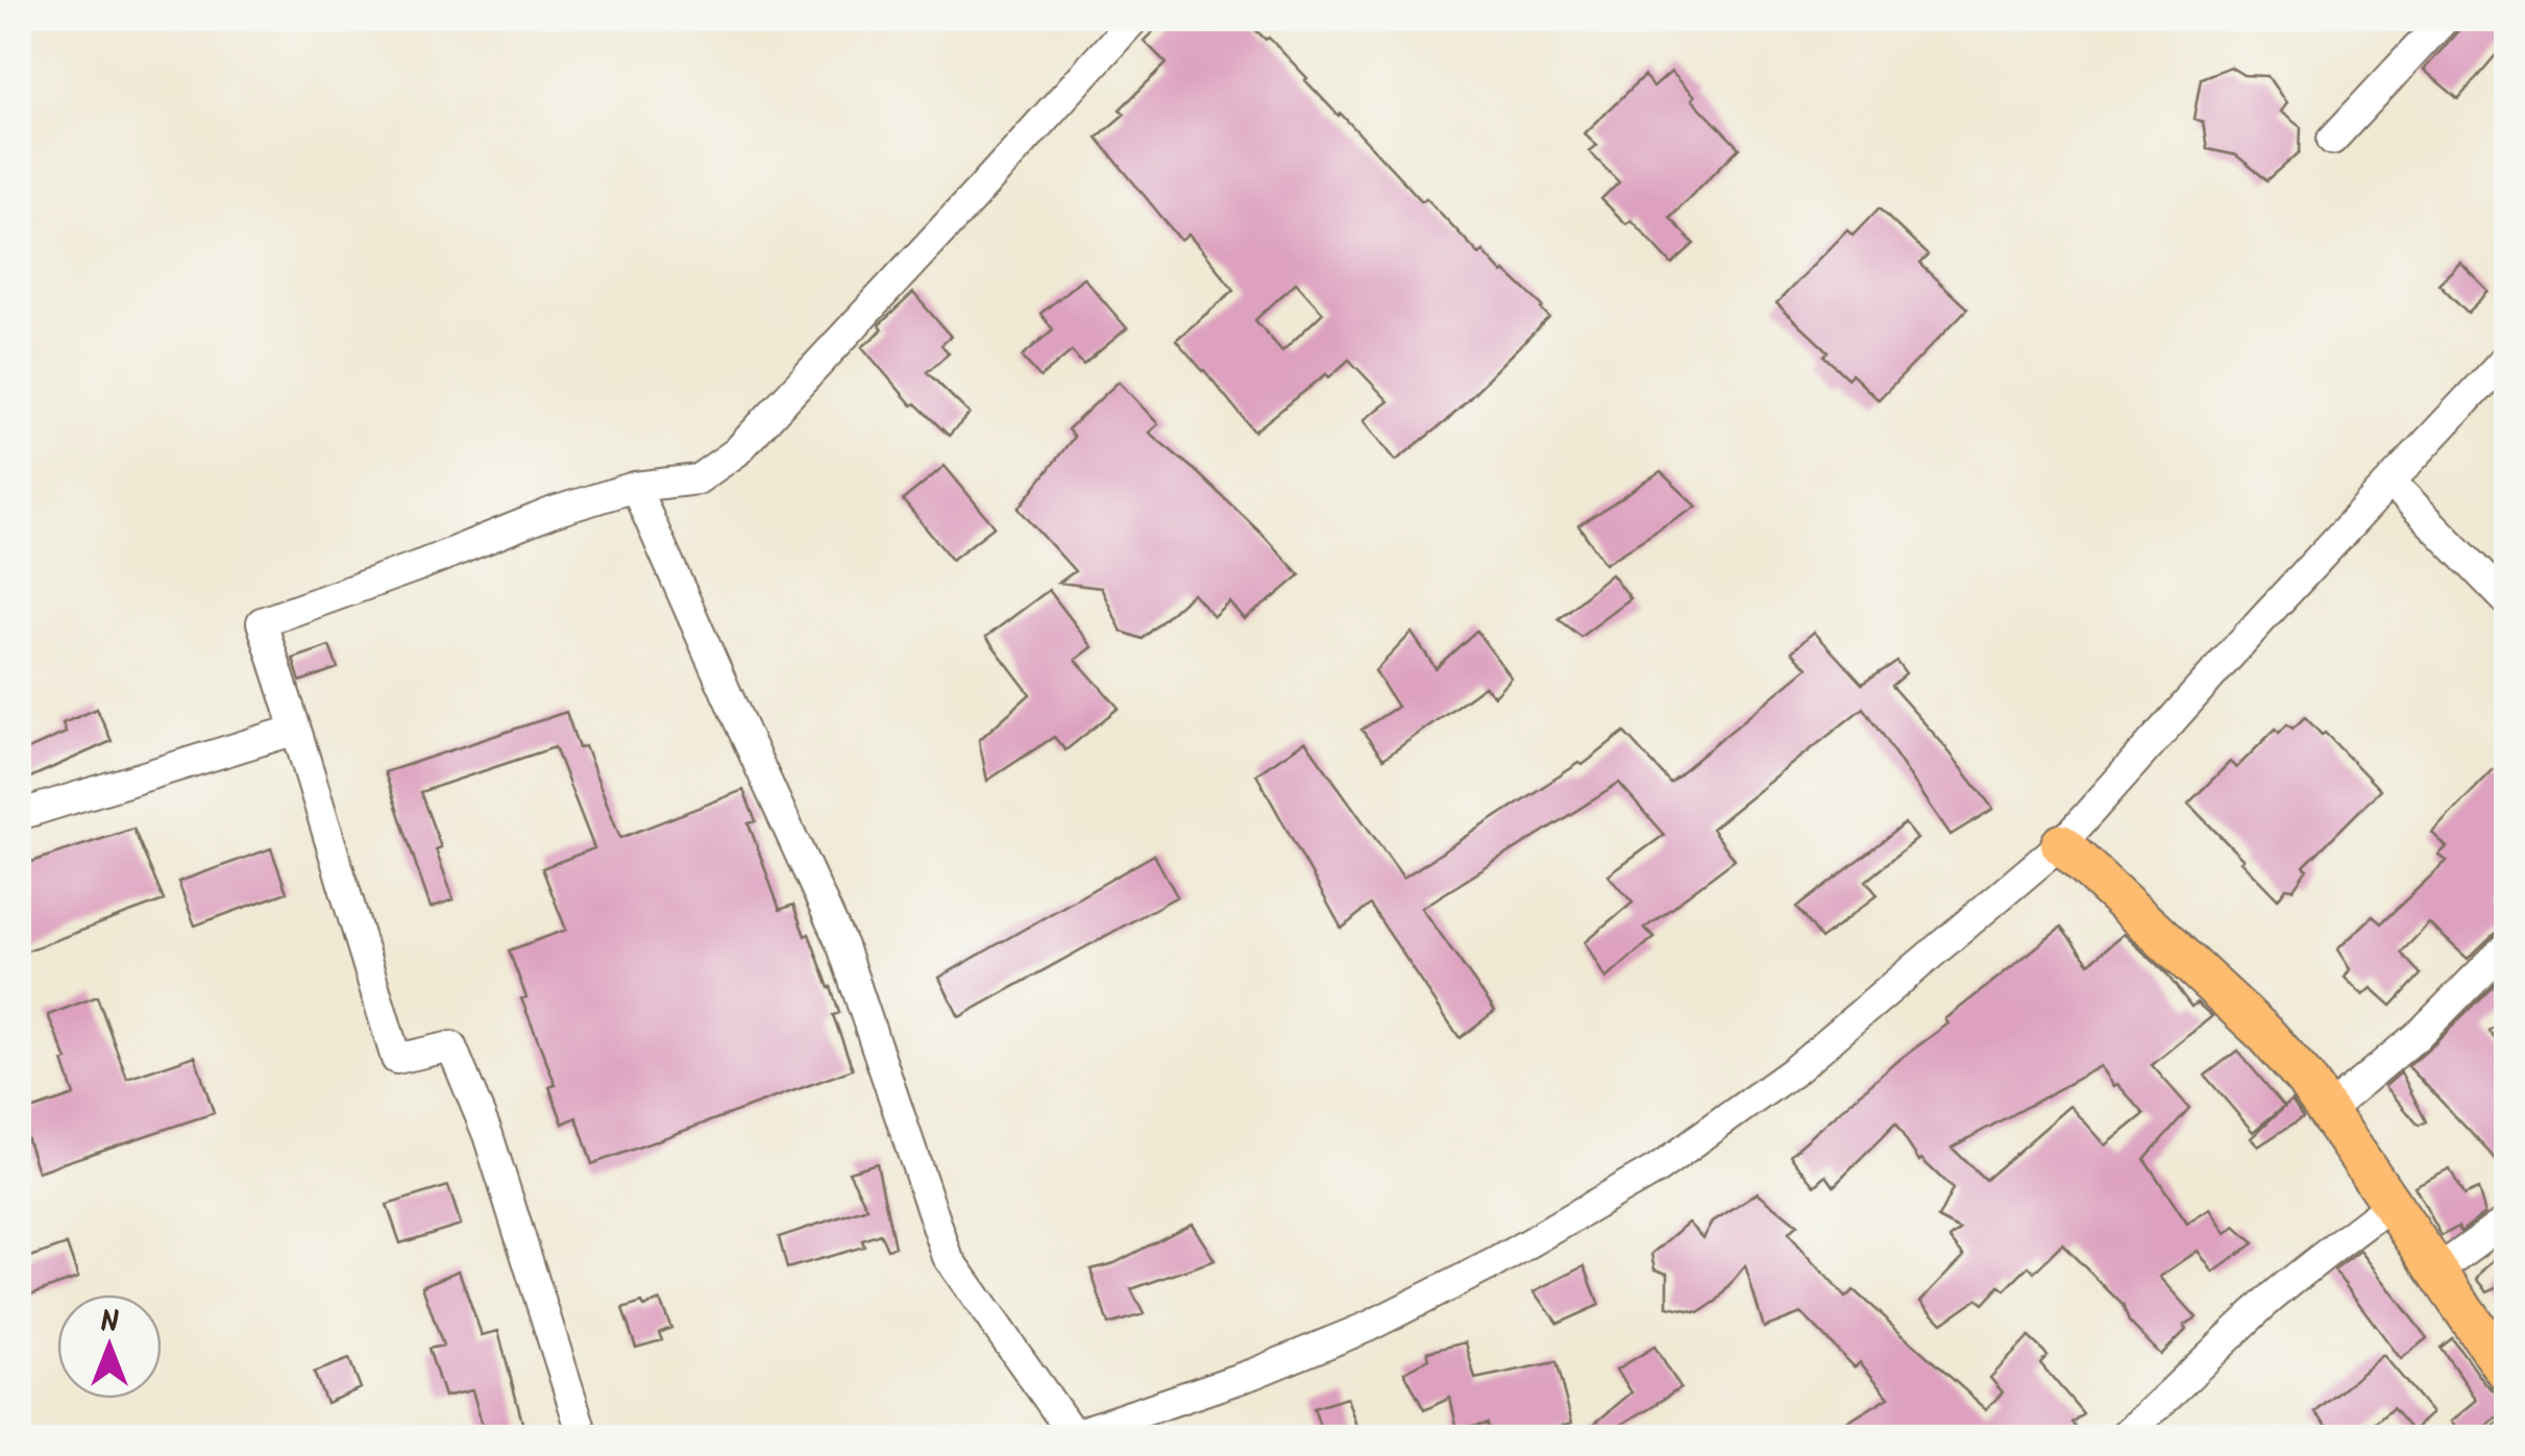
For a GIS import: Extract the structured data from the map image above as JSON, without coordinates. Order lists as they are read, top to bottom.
{
  "north": "top"
}
